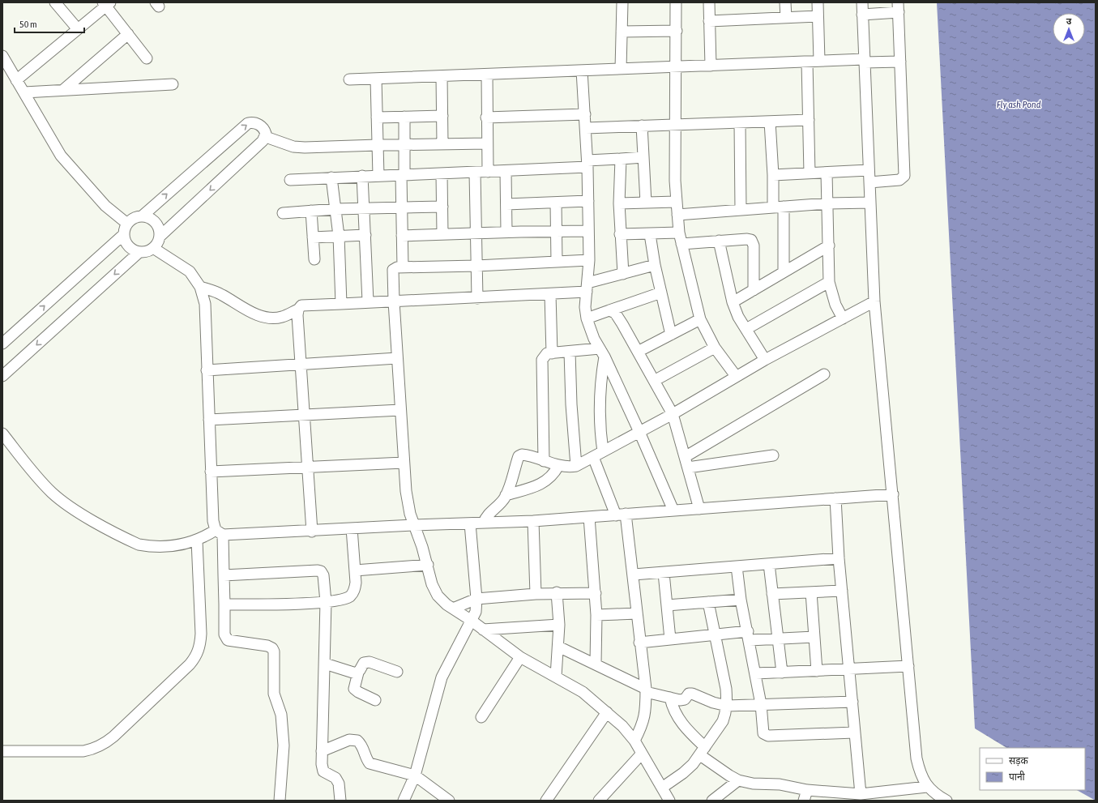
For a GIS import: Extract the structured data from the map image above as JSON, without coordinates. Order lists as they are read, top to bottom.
{
  "water": ["Fly ash Pond"],
  "legend": ["सड़क", "पानी"],
  "scale_bar": "50 m",
  "north": "top"
}
